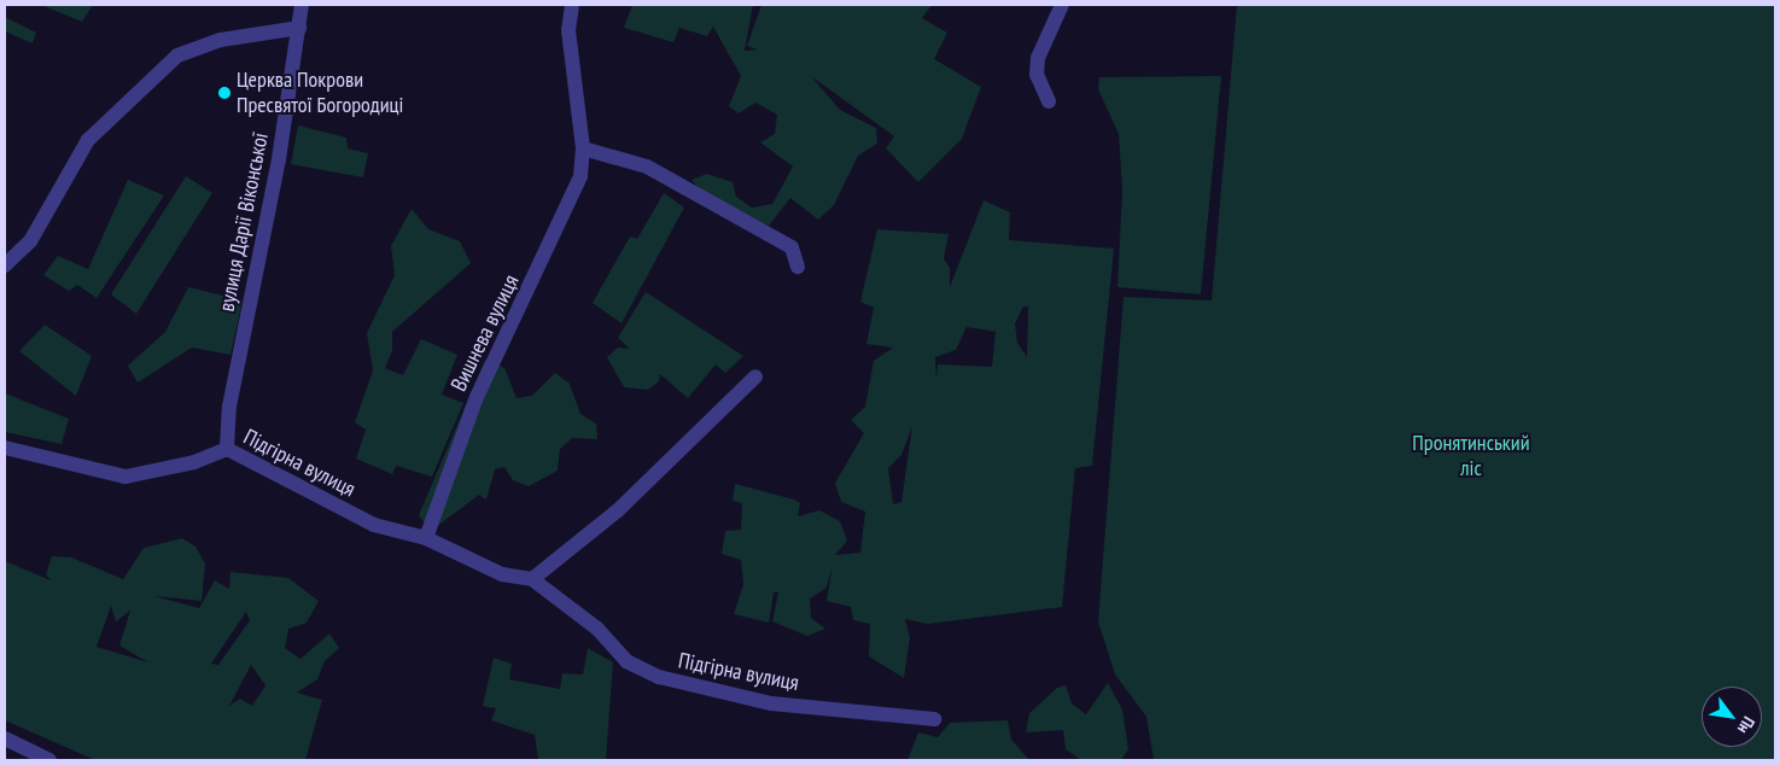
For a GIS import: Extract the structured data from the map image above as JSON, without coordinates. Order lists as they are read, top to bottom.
{
  "streets": {
    "street": ["вулиця Дарії Віконської", "Вишнева вулиця", "Підгірна вулиця"]
  },
  "crossings": [
    ["вулиця Дарії Віконської", "Підгірна вулиця"],
    ["Вишнева вулиця", "Підгірна вулиця"]
  ],
  "parks": ["Пронятинський ліс"],
  "places": ["Церква Покрови Пресвятої Богородиці"],
  "north": "bottom right"
}
